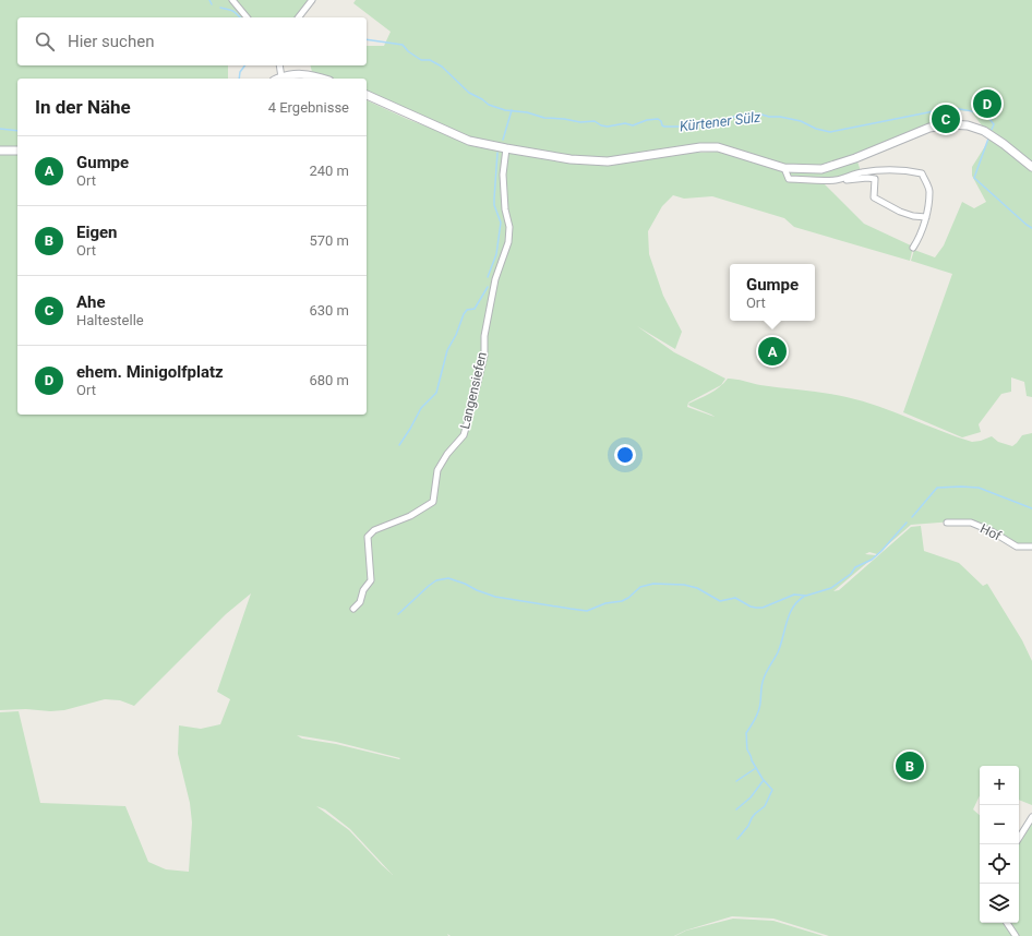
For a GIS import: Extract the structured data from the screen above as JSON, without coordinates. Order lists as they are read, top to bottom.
{
  "streets": {
    "street": ["Langensiefen", "Hof"]
  },
  "water": ["Kürtener Sülz"],
  "page": {
    "search": "Hier suchen",
    "heading": ["In der Nähe", "4 Ergebnisse"],
    "pins": [
      "D",
      "C",
      "A",
      "B"
    ],
    "list": [
      {
        "mark": "A",
        "name": "Gumpe",
        "note": "Ort",
        "value": "240 m"
      },
      {
        "mark": "B",
        "name": "Eigen",
        "note": "Ort",
        "value": "570 m"
      },
      {
        "mark": "C",
        "name": "Ahe",
        "note": "Haltestelle",
        "value": "630 m"
      },
      {
        "mark": "D",
        "name": "ehem. Minigolfplatz",
        "note": "Ort",
        "value": "680 m"
      }
    ],
    "popup": ["Gumpe", "Ort"],
    "map_buttons": ["+", "−"]
  }
}
